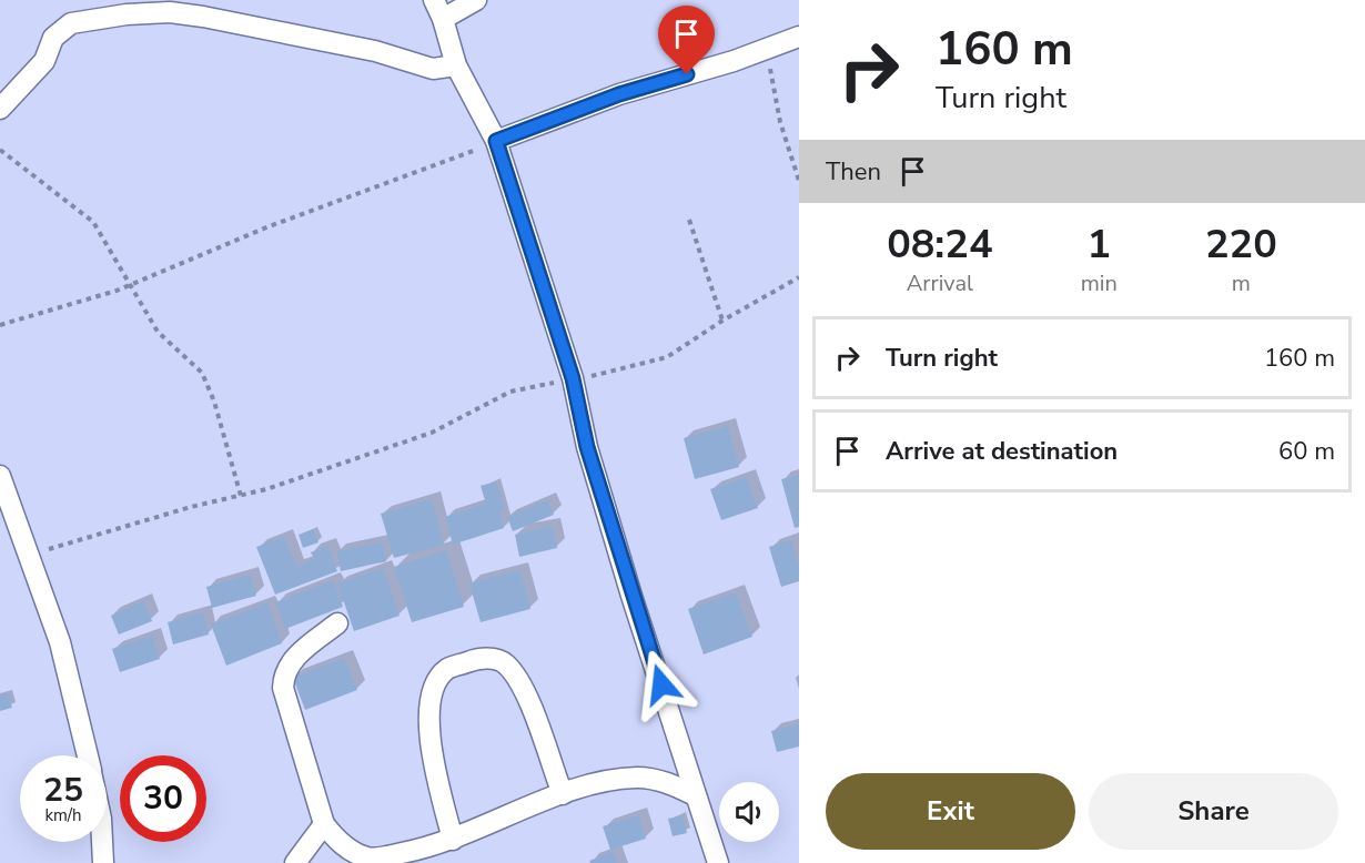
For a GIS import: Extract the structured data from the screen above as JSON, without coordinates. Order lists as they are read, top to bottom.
{
  "page": {
    "turn": ["160 m", "Turn right"],
    "then": "Then",
    "eta": [
      "08:24",
      "Arrival",
      "1",
      "min",
      "220",
      "m"
    ],
    "list": [
      {
        "name": "Turn right",
        "value": "160 m"
      },
      {
        "name": "Arrive at destination",
        "value": "60 m"
      }
    ],
    "speed": "25 km/h",
    "limit": "30",
    "buttons": ["Exit", "Share"]
  }
}
